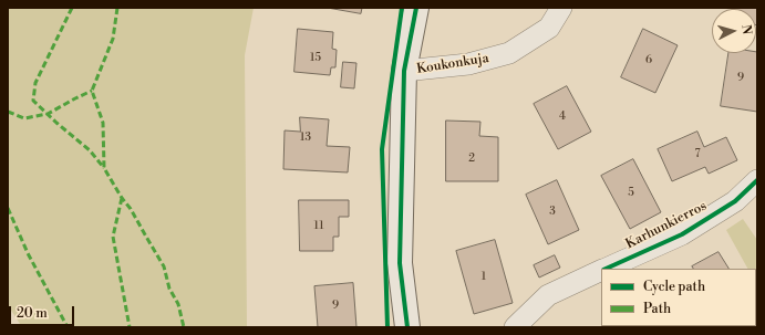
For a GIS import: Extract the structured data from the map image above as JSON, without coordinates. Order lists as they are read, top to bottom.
{
  "streets": {
    "street": ["Koukonkuja", "Karhunkierros"]
  },
  "house_numbers": [
    "15",
    "6",
    "9",
    "4",
    "13",
    "7",
    "2",
    "5",
    "3",
    "11",
    "1",
    "9"
  ],
  "legend": ["Cycle path", "Path"],
  "scale_bar": "20 m",
  "north": "right"
}
